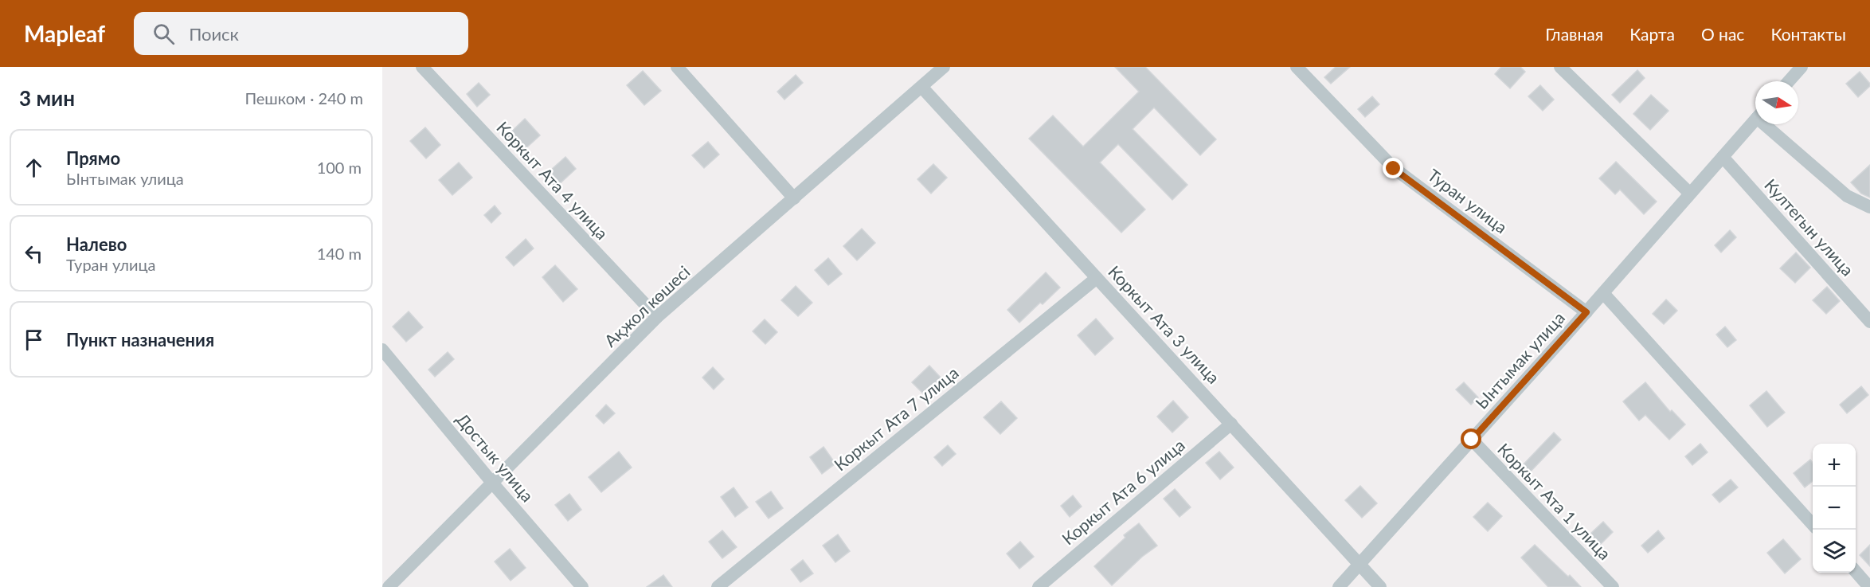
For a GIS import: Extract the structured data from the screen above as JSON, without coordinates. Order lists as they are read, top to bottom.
{
  "streets": {
    "street": [
      "Коркыт Ата 4 улица",
      "Туран улица",
      "Култегын улица",
      "Ақжол көшесі",
      "Коркыт Ата 3 улица",
      "Ынтымак улица",
      "Коркыт Ата 7 улица",
      "Достык улица",
      "Коркыт Ата 6 улица",
      "Коркыт Ата 1 улица"
    ]
  },
  "crossings": [
    ["Коркыт Ата 4 улица", "Ақжол көшесі"],
    ["Туран улица", "Ынтымак улица"],
    ["Култегын улица", "Ынтымак улица"],
    ["Ақжол көшесі", "Коркыт Ата 3 улица"],
    ["Ақжол көшесі", "Достык улица"],
    ["Коркыт Ата 3 улица", "Ынтымак улица"],
    ["Коркыт Ата 3 улица", "Коркыт Ата 7 улица"],
    ["Коркыт Ата 3 улица", "Коркыт Ата 6 улица"],
    ["Ынтымак улица", "Коркыт Ата 1 улица"]
  ],
  "north": "right",
  "page": {
    "header": "Mapleaf",
    "search": "Поиск",
    "nav": [
      "Главная",
      "Карта",
      "О нас",
      "Контакты"
    ],
    "heading": ["3 мин", "Пешком · 240 m"],
    "list": [
      ["Прямо", "Ынтымак улица", "100 m"],
      ["Налево", "Туран улица", "140 m"],
      "Пункт назначения"
    ],
    "map_buttons": ["+", "−"]
  }
}
